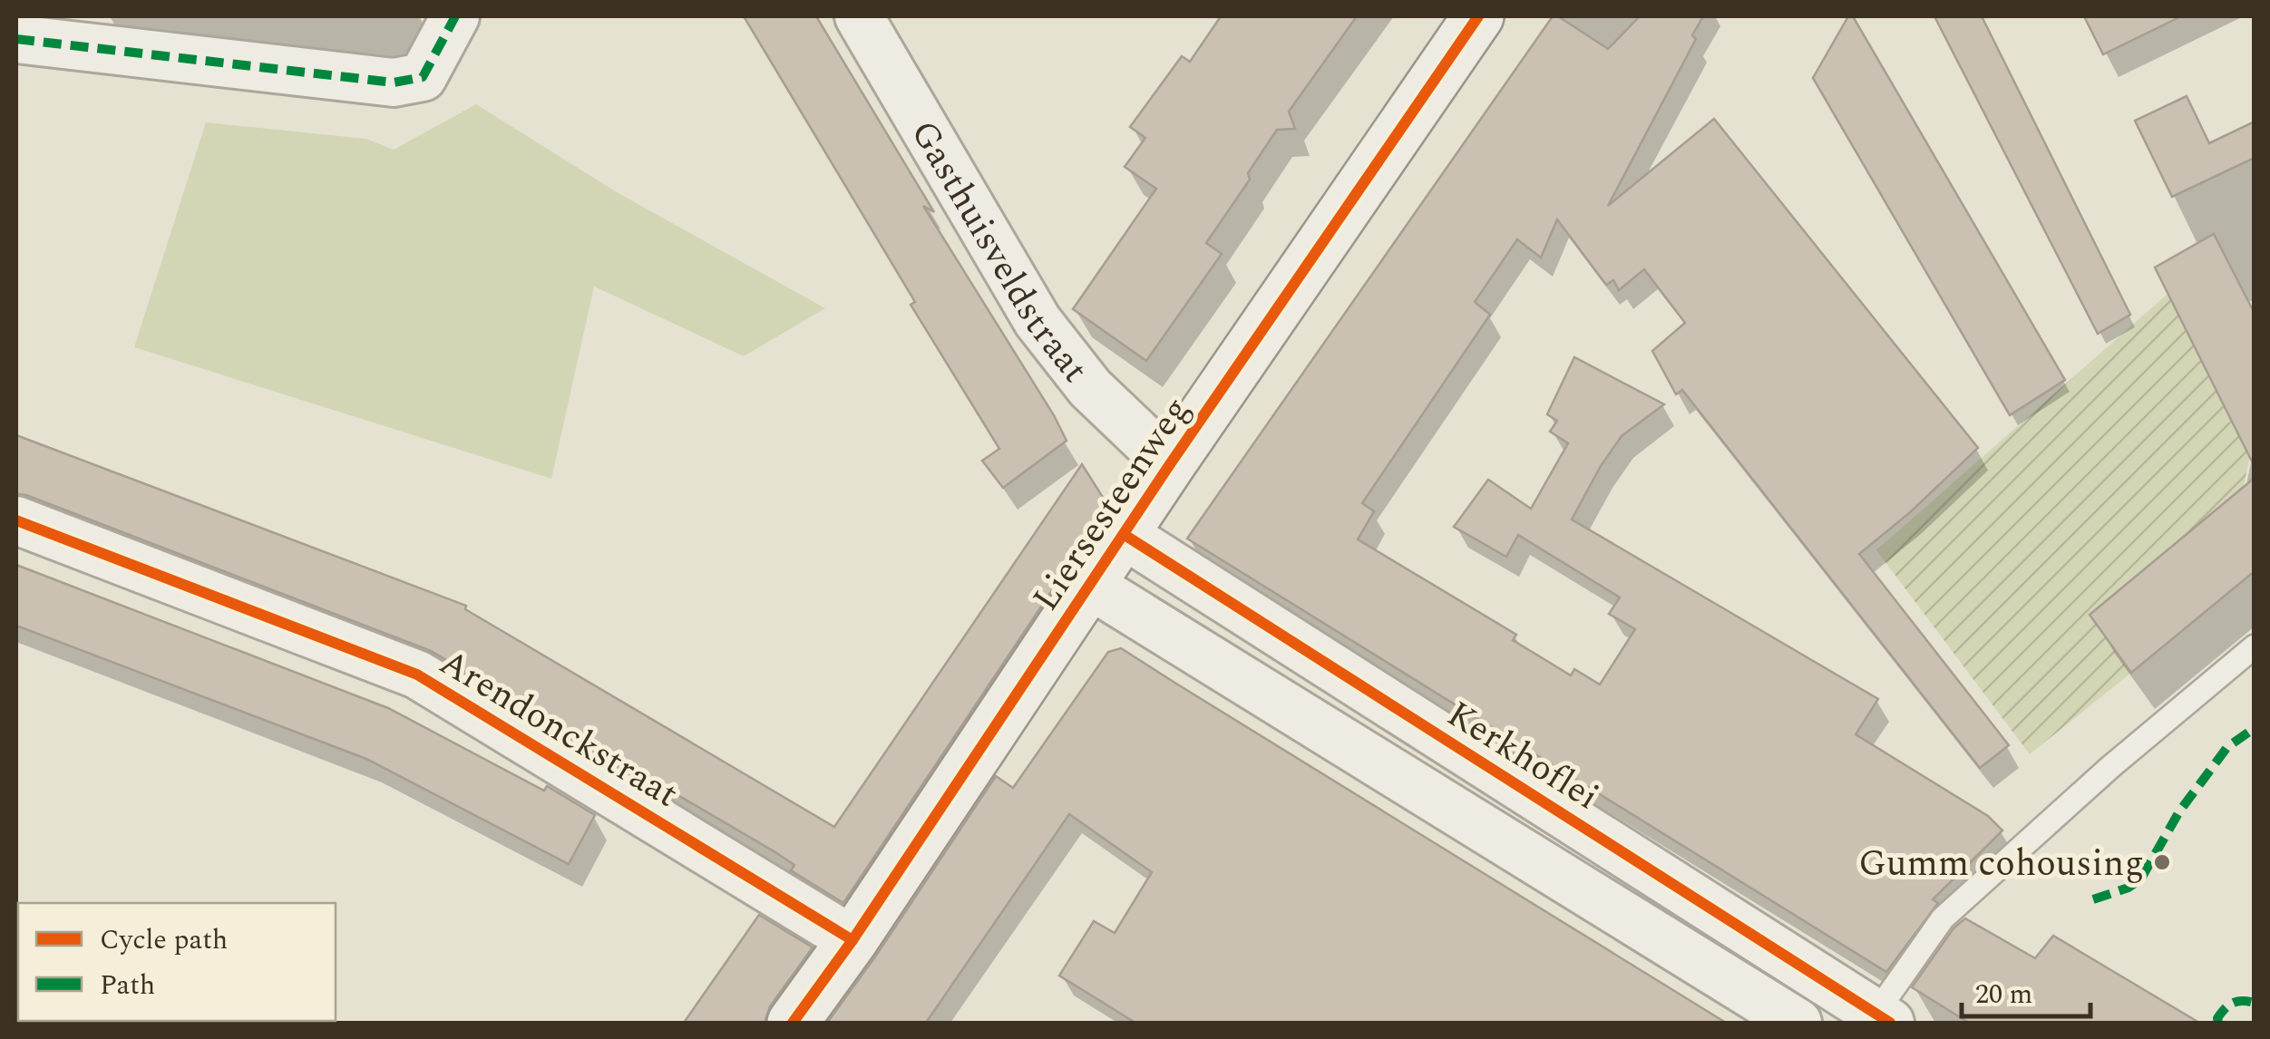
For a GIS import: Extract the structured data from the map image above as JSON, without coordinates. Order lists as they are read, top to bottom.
{
  "streets": {
    "main road": ["Liersesteenweg"],
    "street": ["Gasthuisveldstraat", "Arendonckstraat", "Kerkhoflei"]
  },
  "crossings": [
    ["Gasthuisveldstraat", "Liersesteenweg"],
    ["Liersesteenweg", "Arendonckstraat"],
    ["Liersesteenweg", "Kerkhoflei"]
  ],
  "places": ["Gumm cohousing"],
  "legend": ["Cycle path", "Path"],
  "scale_bar": "20 m"
}
